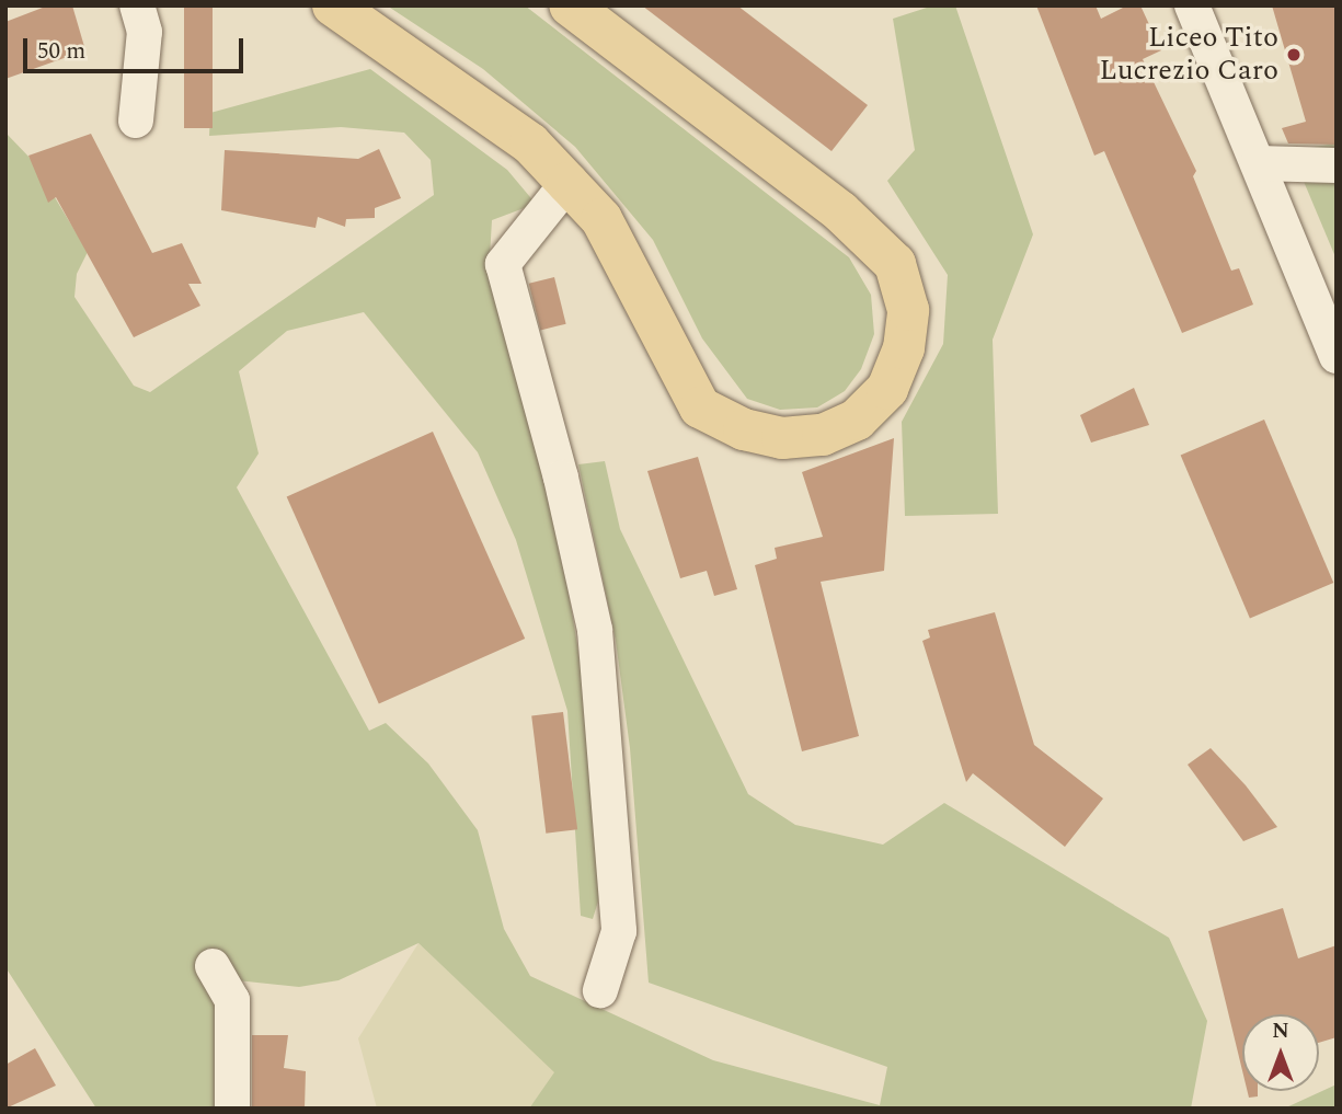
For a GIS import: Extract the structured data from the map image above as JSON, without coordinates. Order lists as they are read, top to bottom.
{
  "places": ["Liceo Tito Lucrezio Caro"],
  "scale_bar": "50 m",
  "north": "top"
}
